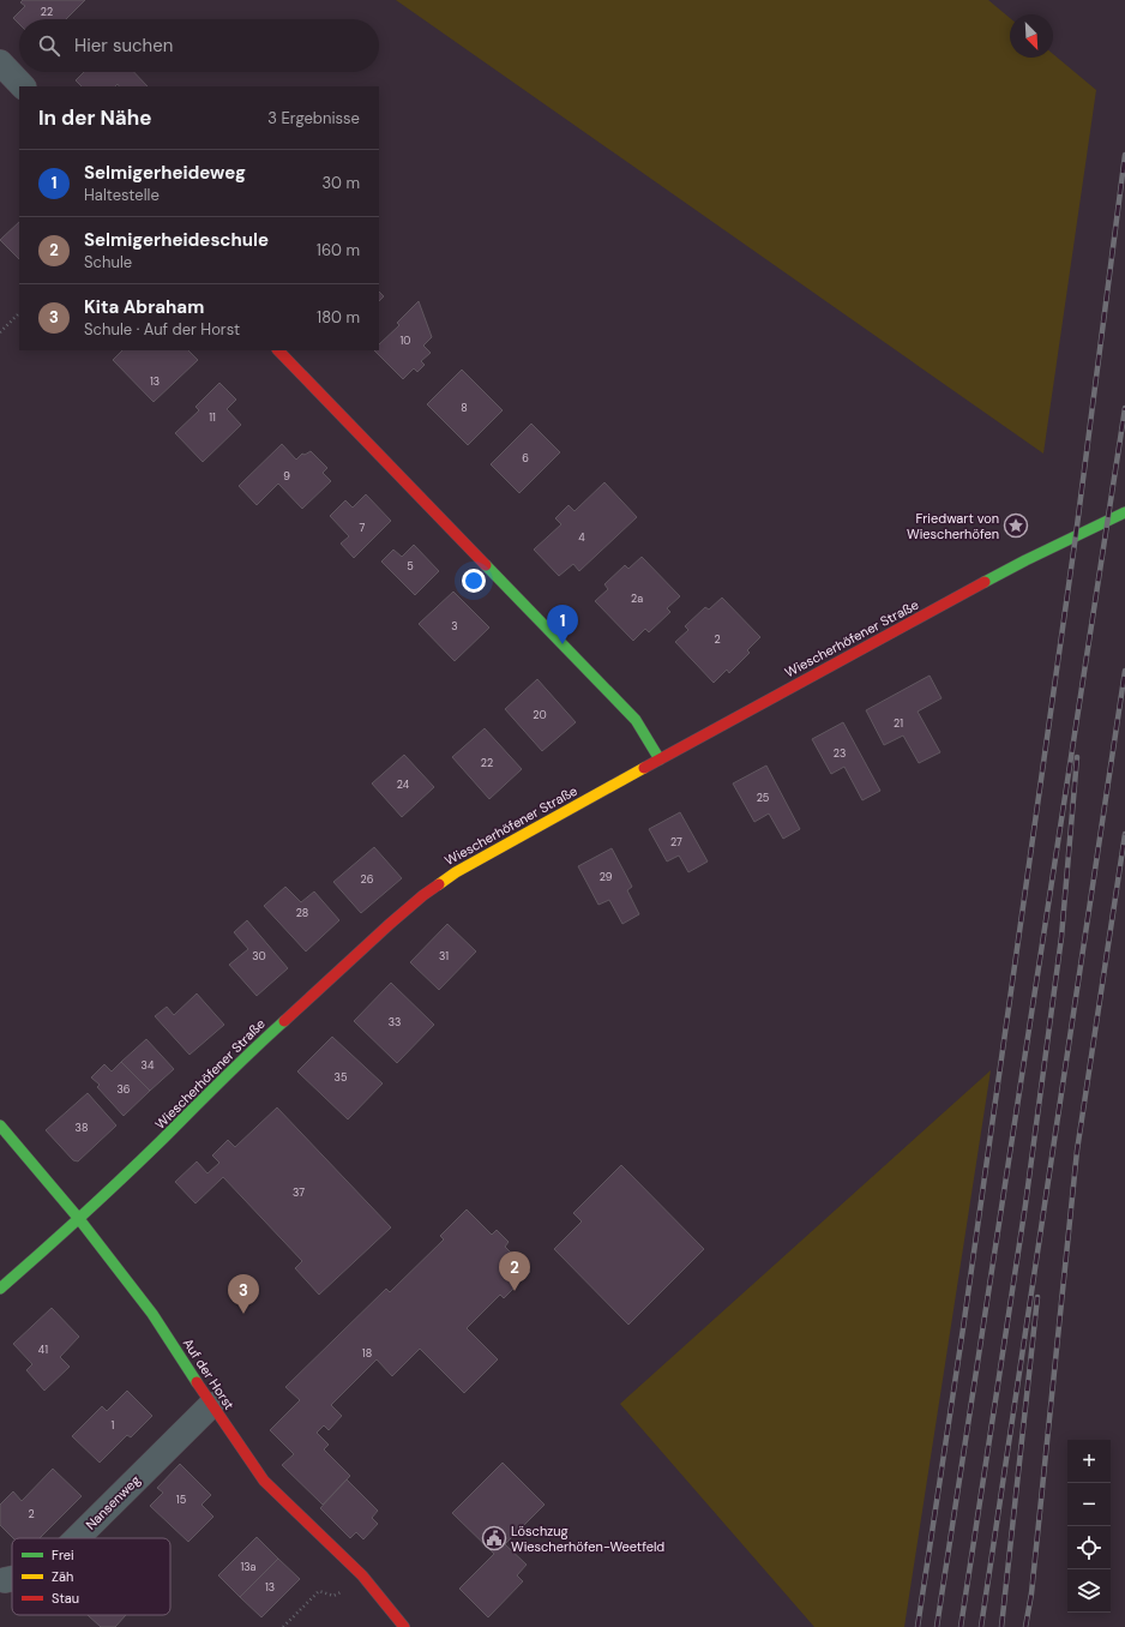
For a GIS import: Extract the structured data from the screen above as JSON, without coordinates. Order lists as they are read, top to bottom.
{
  "streets": {
    "street": ["Wiescherhöfener Straße", "Auf der Horst", "Nansenweg"]
  },
  "crossings": [
    ["Wiescherhöfener Straße", "Auf der Horst"],
    ["Auf der Horst", "Nansenweg"]
  ],
  "places": {
    "place": ["Friedwart von Wiescherhöfen"],
    "public building": ["Löschzug Wiescherhöfen-Weetfeld"]
  },
  "house_numbers": [
    "22",
    "10",
    "13",
    "8",
    "11",
    "6",
    "9",
    "7",
    "4",
    "5",
    "2a",
    "3",
    "2",
    "20",
    "21",
    "23",
    "22",
    "24",
    "25",
    "27",
    "29",
    "26",
    "28",
    "30",
    "31",
    "33",
    "34",
    "35",
    "36",
    "38",
    "37",
    "41",
    "18",
    "1",
    "15",
    "2",
    "13a",
    "13"
  ],
  "legend": ["Frei", "Zäh", "Stau"],
  "north": "bottom right",
  "page": {
    "search": "Hier suchen",
    "heading": ["In der Nähe", "3 Ergebnisse"],
    "list": [
      {
        "mark": "1",
        "name": "Selmigerheideweg",
        "note": "Haltestelle",
        "value": "30 m"
      },
      {
        "mark": "2",
        "name": "Selmigerheideschule",
        "note": "Schule",
        "value": "160 m"
      },
      {
        "mark": "3",
        "name": "Kita Abraham",
        "note": "Schule · Auf der Horst",
        "value": "180 m"
      }
    ],
    "pins": ["1", "2", "3"],
    "map_buttons": ["+", "−"]
  }
}
